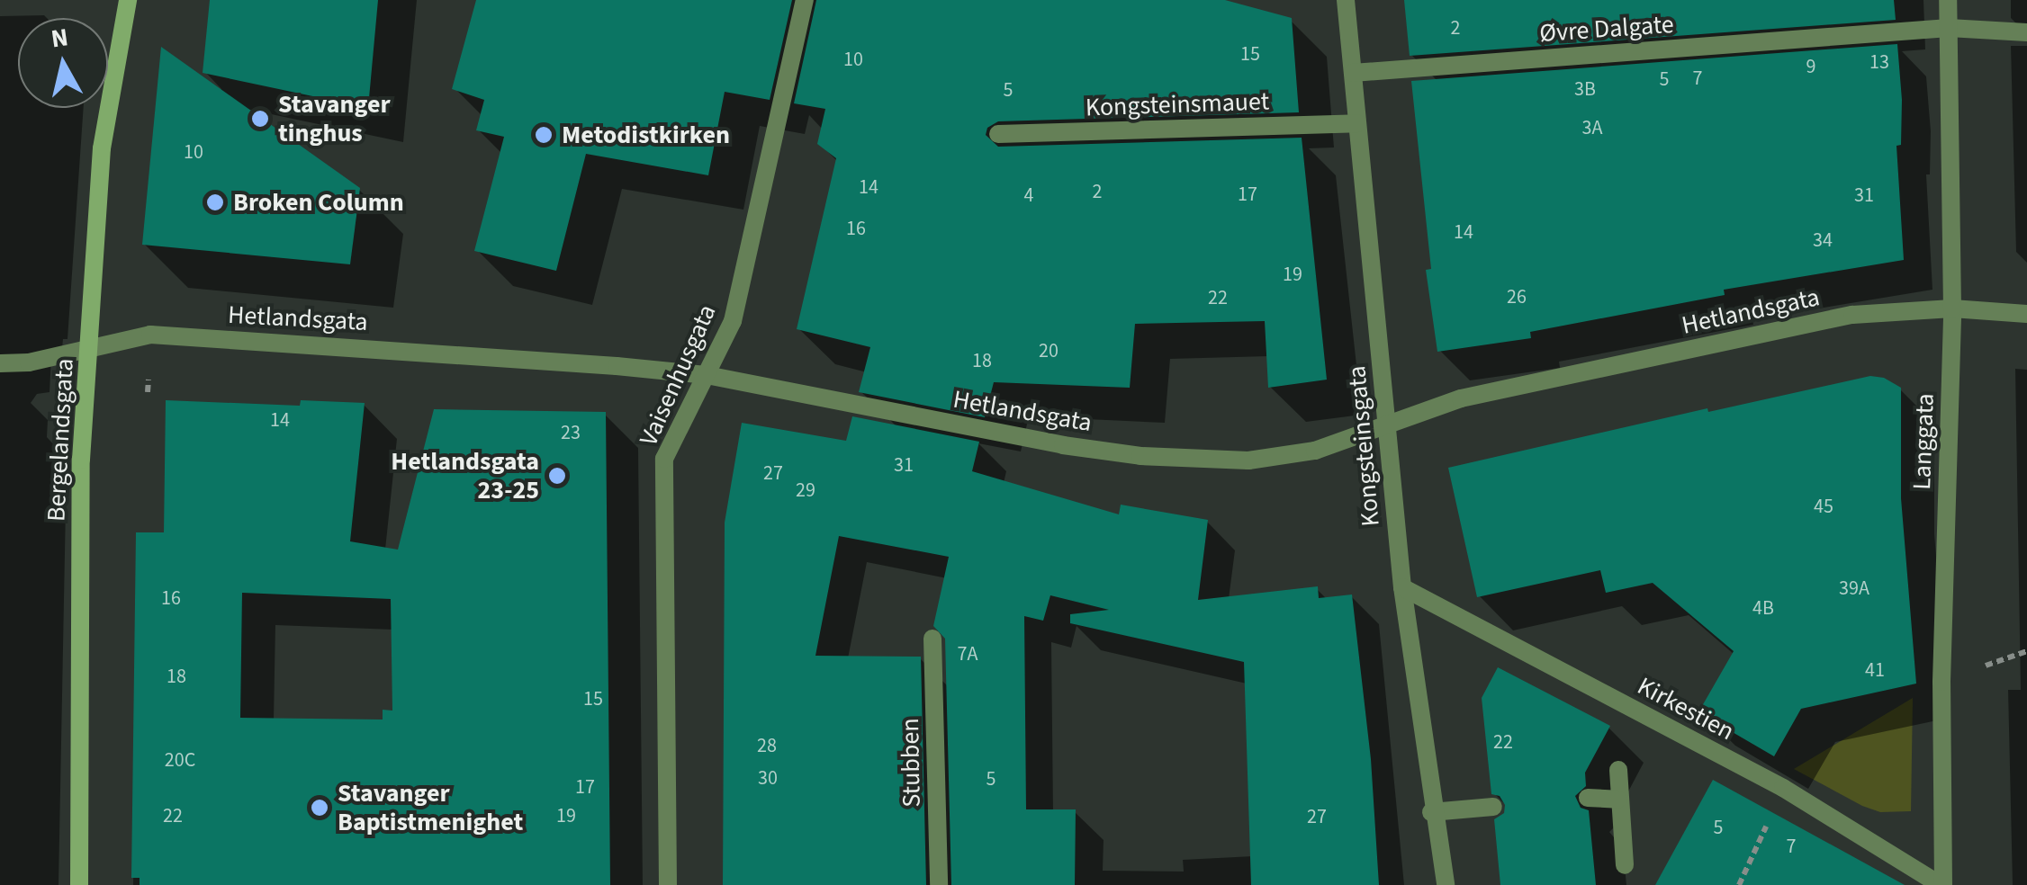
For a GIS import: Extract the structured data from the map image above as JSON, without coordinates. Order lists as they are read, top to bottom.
{
  "streets": {
    "street": [
      "Øvre Dalgate",
      "Kongsteinsmauet",
      "Hetlandsgata",
      "Vaisenhusgata",
      "Bergelandsgata",
      "Langgata",
      "Kongsteinsgata",
      "Kirkestien",
      "Stubben"
    ]
  },
  "crossings": [
    ["Øvre Dalgate", "Langgata"],
    ["Øvre Dalgate", "Kongsteinsgata"],
    ["Kongsteinsmauet", "Kongsteinsgata"],
    ["Hetlandsgata", "Vaisenhusgata"],
    ["Hetlandsgata", "Bergelandsgata"],
    ["Hetlandsgata", "Langgata"],
    ["Hetlandsgata", "Kongsteinsgata"],
    ["Langgata", "Kirkestien"],
    ["Kongsteinsgata", "Kirkestien"]
  ],
  "places": [
    "Stavanger tinghus",
    "Metodistkirken",
    "Broken Column",
    "Hetlandsgata 23-25",
    "Stavanger Baptistmenighet"
  ],
  "house_numbers": [
    "2",
    "15",
    "10",
    "13",
    "9",
    "7",
    "5",
    "3B",
    "5",
    "3A",
    "10",
    "14",
    "2",
    "17",
    "4",
    "31",
    "16",
    "14",
    "34",
    "19",
    "26",
    "22",
    "20",
    "18",
    "14",
    "23",
    "31",
    "27",
    "29",
    "45",
    "39A",
    "16",
    "4B",
    "7A",
    "41",
    "18",
    "15",
    "22",
    "28",
    "20C",
    "30",
    "5",
    "17",
    "22",
    "19",
    "27",
    "5",
    "7"
  ],
  "north": "top"
}
